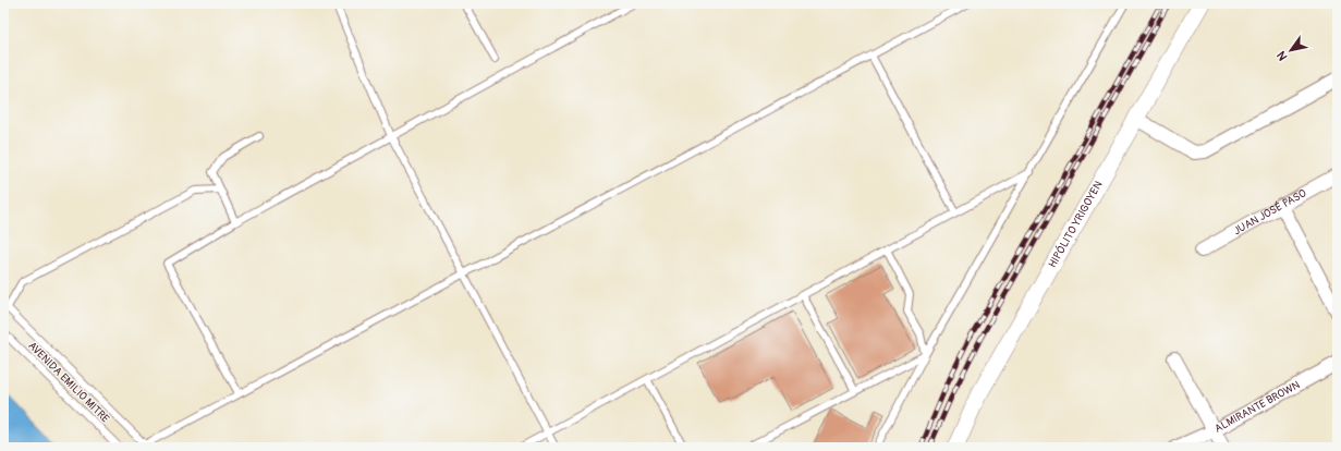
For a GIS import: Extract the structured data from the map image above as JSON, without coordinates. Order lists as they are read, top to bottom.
{
  "streets": {
    "street": ["JUAN JOSÉ PASO", "HIPÓLITO YRIGOYEN", "ALMIRANTE BROWN"],
    "lane": ["AVENIDA EMILIO MITRE"]
  },
  "north": "bottom left"
}
